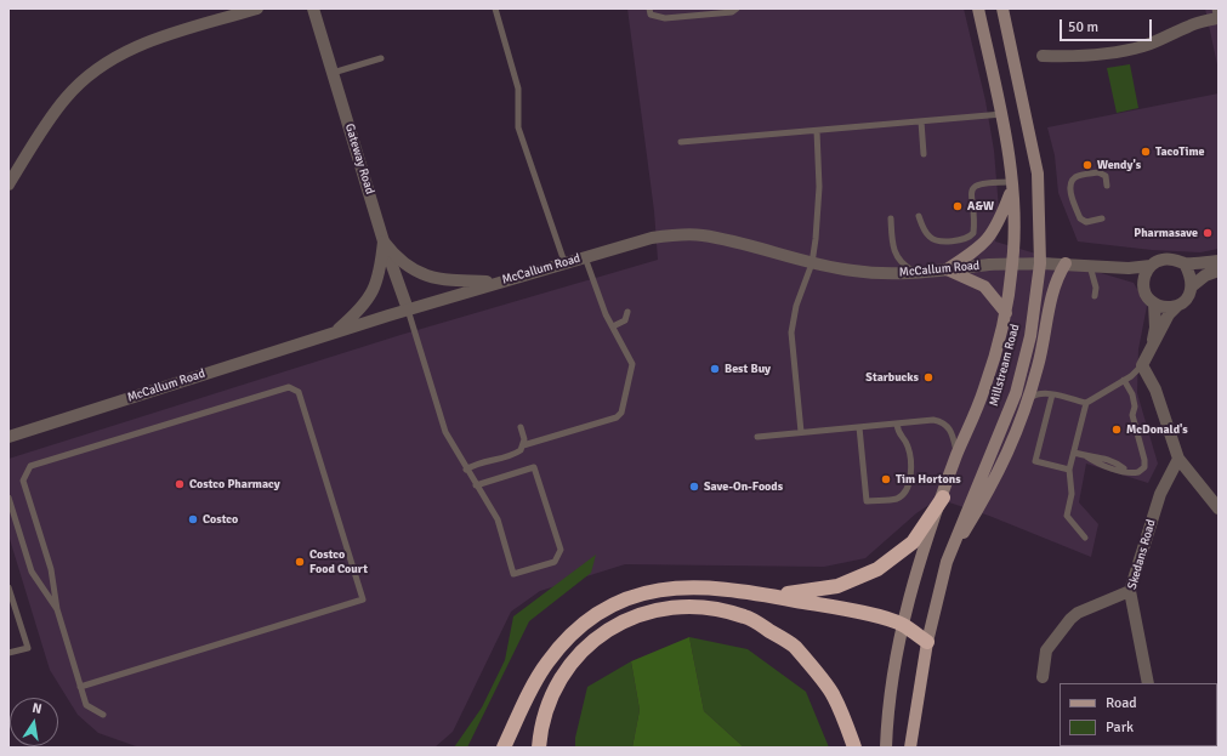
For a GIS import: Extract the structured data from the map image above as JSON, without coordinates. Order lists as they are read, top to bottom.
{
  "streets": {
    "main road": ["Millstream Road"],
    "street": ["Gateway Road", "McCallum Road", "Skedans Road"]
  },
  "crossings": [
    ["Gateway Road", "McCallum Road"],
    ["McCallum Road", "Millstream Road"]
  ],
  "places": [
    "TacoTime",
    "Wendy's",
    "A&W",
    "Pharmasave",
    "Best Buy",
    "Starbucks",
    "McDonald's",
    "Tim Hortons",
    "Costco Pharmacy",
    "Save-On-Foods",
    "Costco",
    "Costco Food Court"
  ],
  "legend": ["Road", "Park"],
  "scale_bar": "50 m",
  "north": "top"
}
